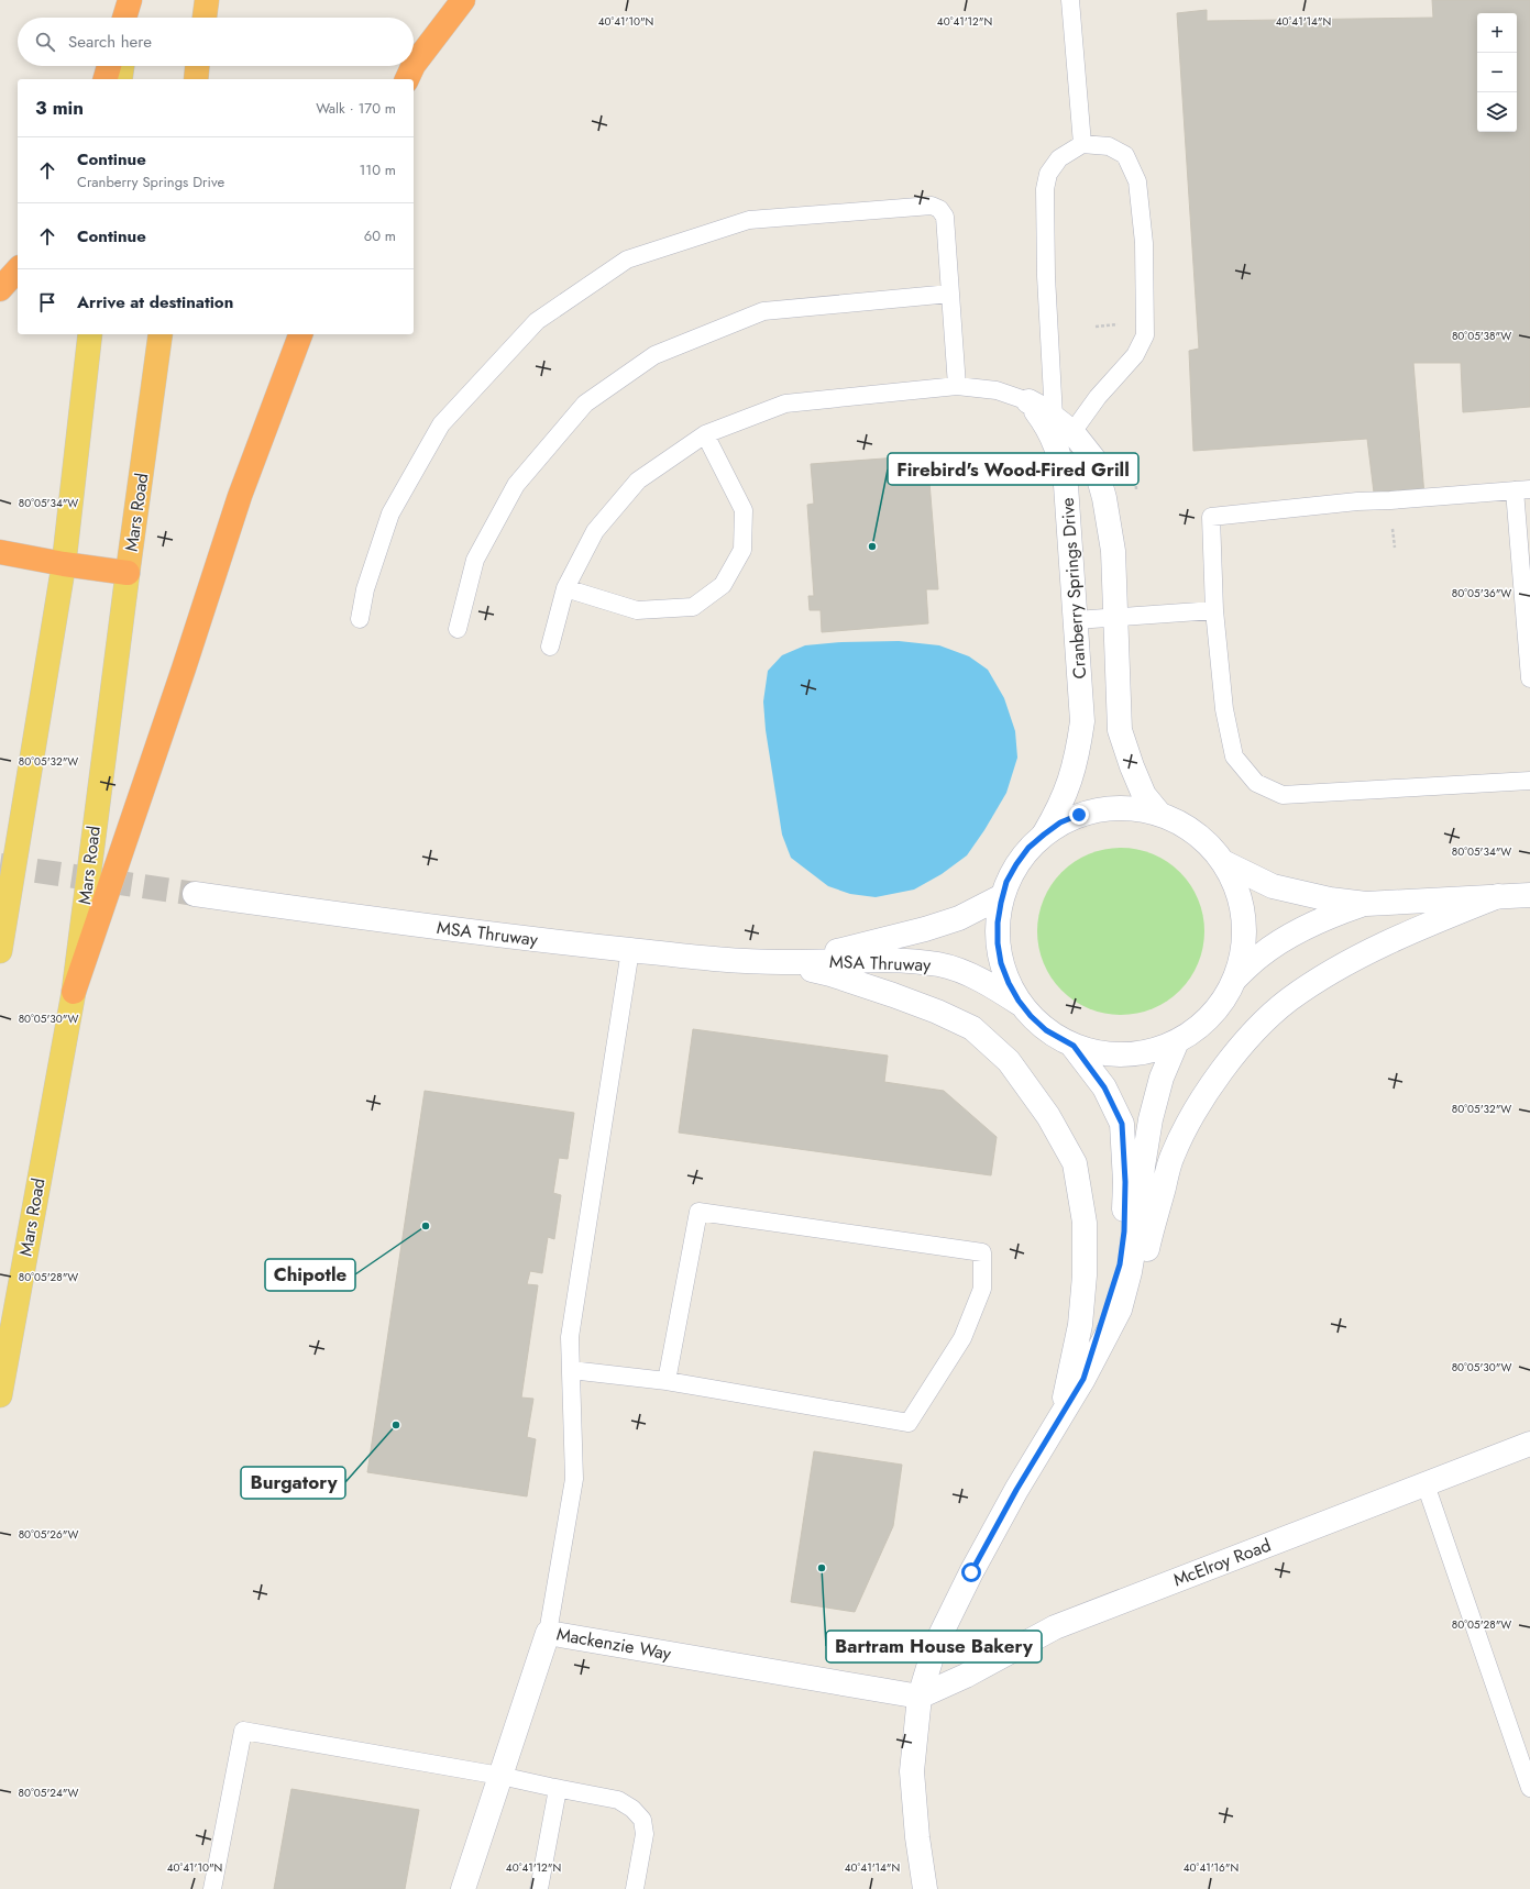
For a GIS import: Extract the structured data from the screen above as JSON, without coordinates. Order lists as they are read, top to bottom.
{
  "streets": {
    "highway": ["Mars Road"],
    "street": [
      "Cranberry Springs Drive",
      "MSA Thruway",
      "McElroy Road",
      "Mackenzie Way"
    ]
  },
  "crossings": [
    ["McElroy Road", "Mackenzie Way"]
  ],
  "places": [
    "Firebird's Wood-Fired Grill",
    "Chipotle",
    "Burgatory",
    "Bartram House Bakery"
  ],
  "page": {
    "map_buttons": ["+", "−"],
    "search": "Search here",
    "heading": ["3 min", "Walk · 170 m"],
    "list": [
      ["Continue", "Cranberry Springs Drive", "110 m"],
      ["Continue", "60 m"],
      "Arrive at destination"
    ]
  },
  "coordinates": [
    "40°41'10\"N",
    "40°41'12\"N",
    "40°41'14\"N",
    "80°05'38\"W",
    "80°05'34\"W",
    "80°05'36\"W",
    "80°05'32\"W",
    "80°05'30\"W",
    "80°05'28\"W",
    "80°05'26\"W",
    "80°05'24\"W",
    "40°41'16\"N"
  ]
}
